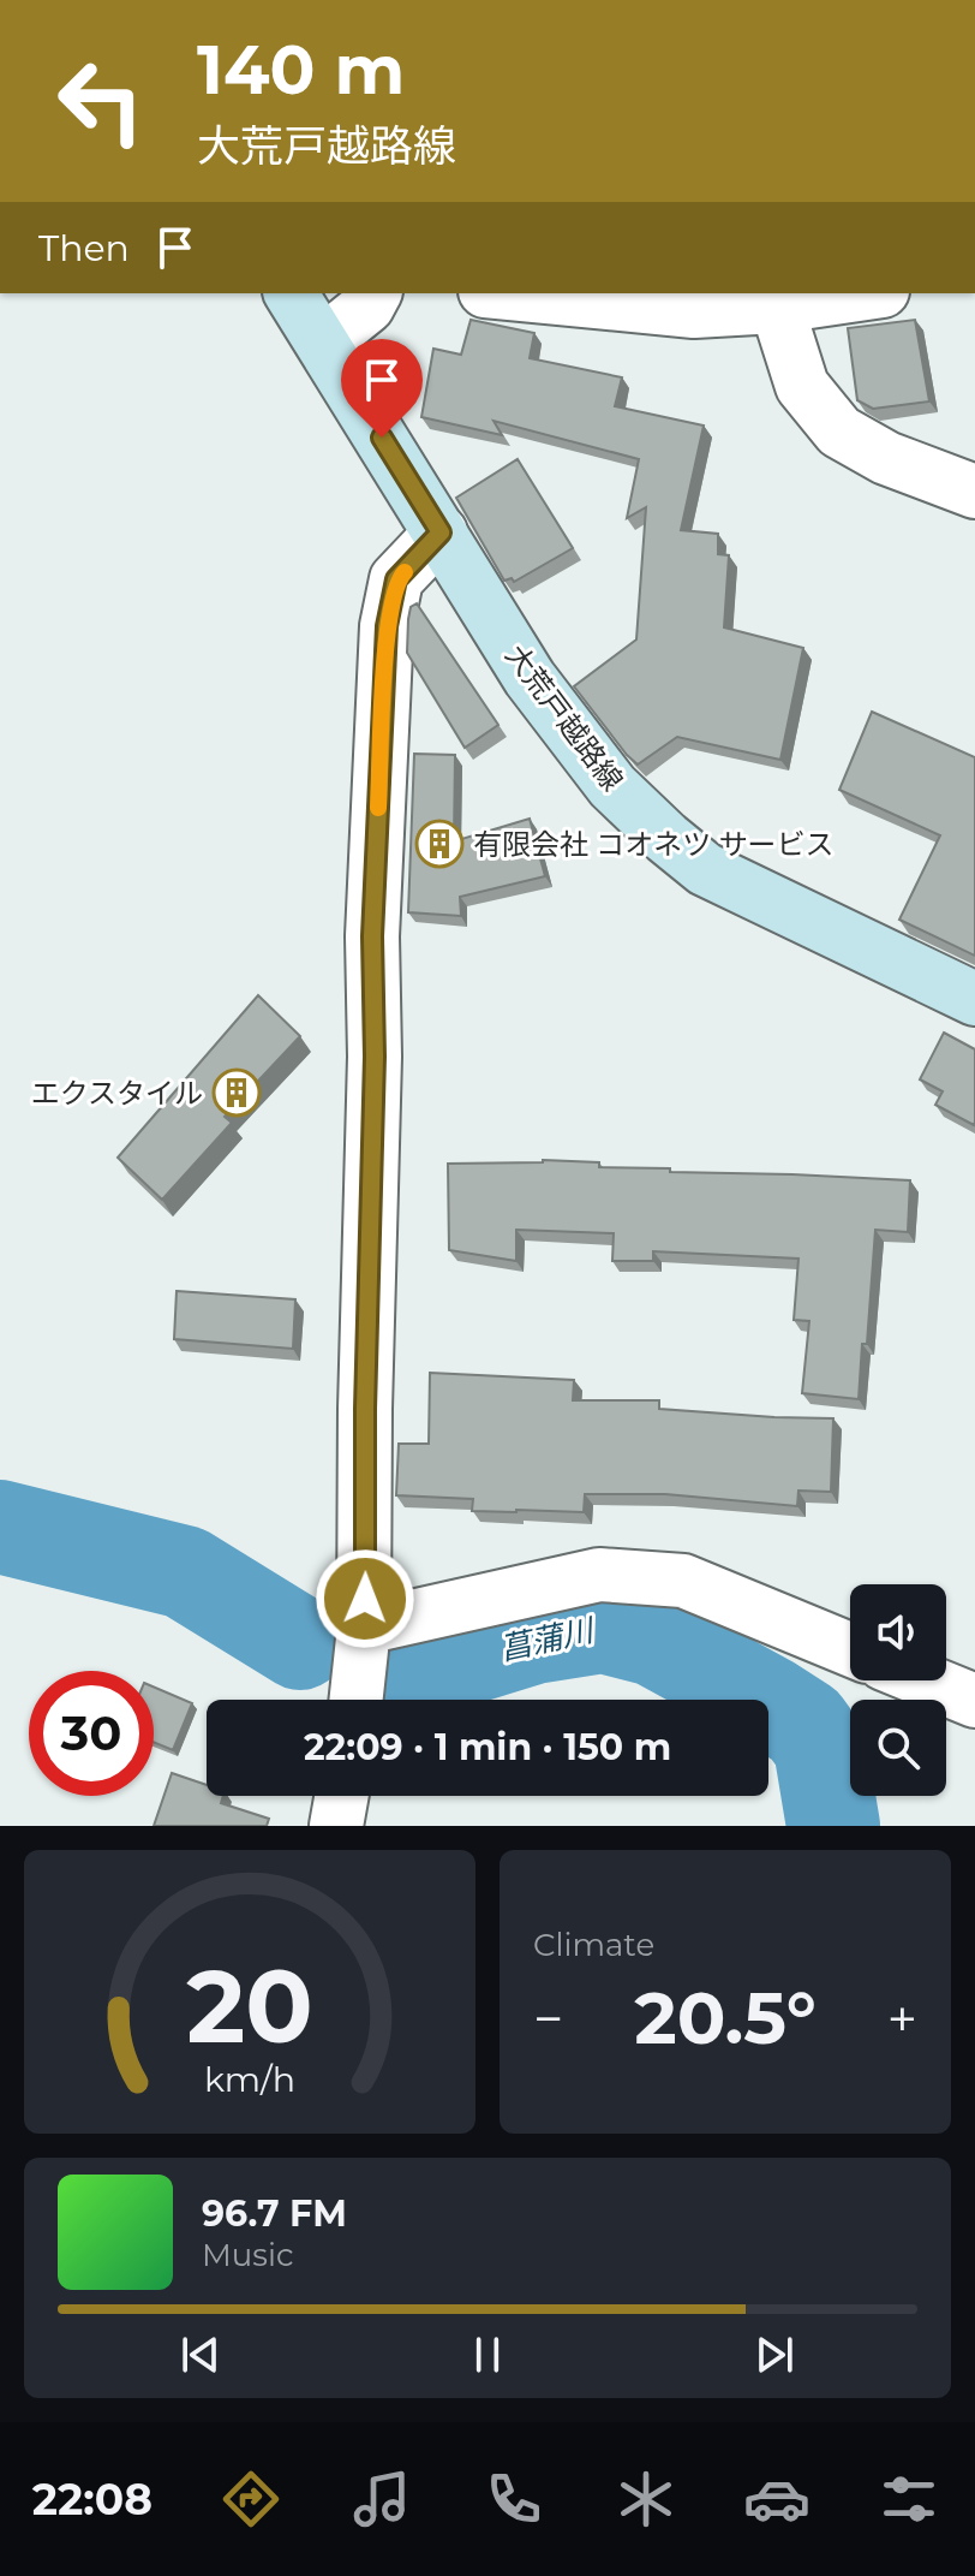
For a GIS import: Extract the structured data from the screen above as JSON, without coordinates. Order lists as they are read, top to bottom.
{
  "streets": {
    "main road": ["大荒戸越路線"]
  },
  "water": ["菖蒲川"],
  "places": {
    "building": ["有限会社 コオネツ サービス", "エクスタイル"]
  },
  "page": {
    "turn": ["140 m", "大荒戸越路線"],
    "then": "Then",
    "limit": "30",
    "trip": "22:09 · 1 min · 150 m",
    "tile": "Climate",
    "heat": ["−", "20.5°", "+"],
    "song": ["96.7 FM", "Music"],
    "tabs": "22:08",
    "gauge": ["20", "km/h"]
  }
}
